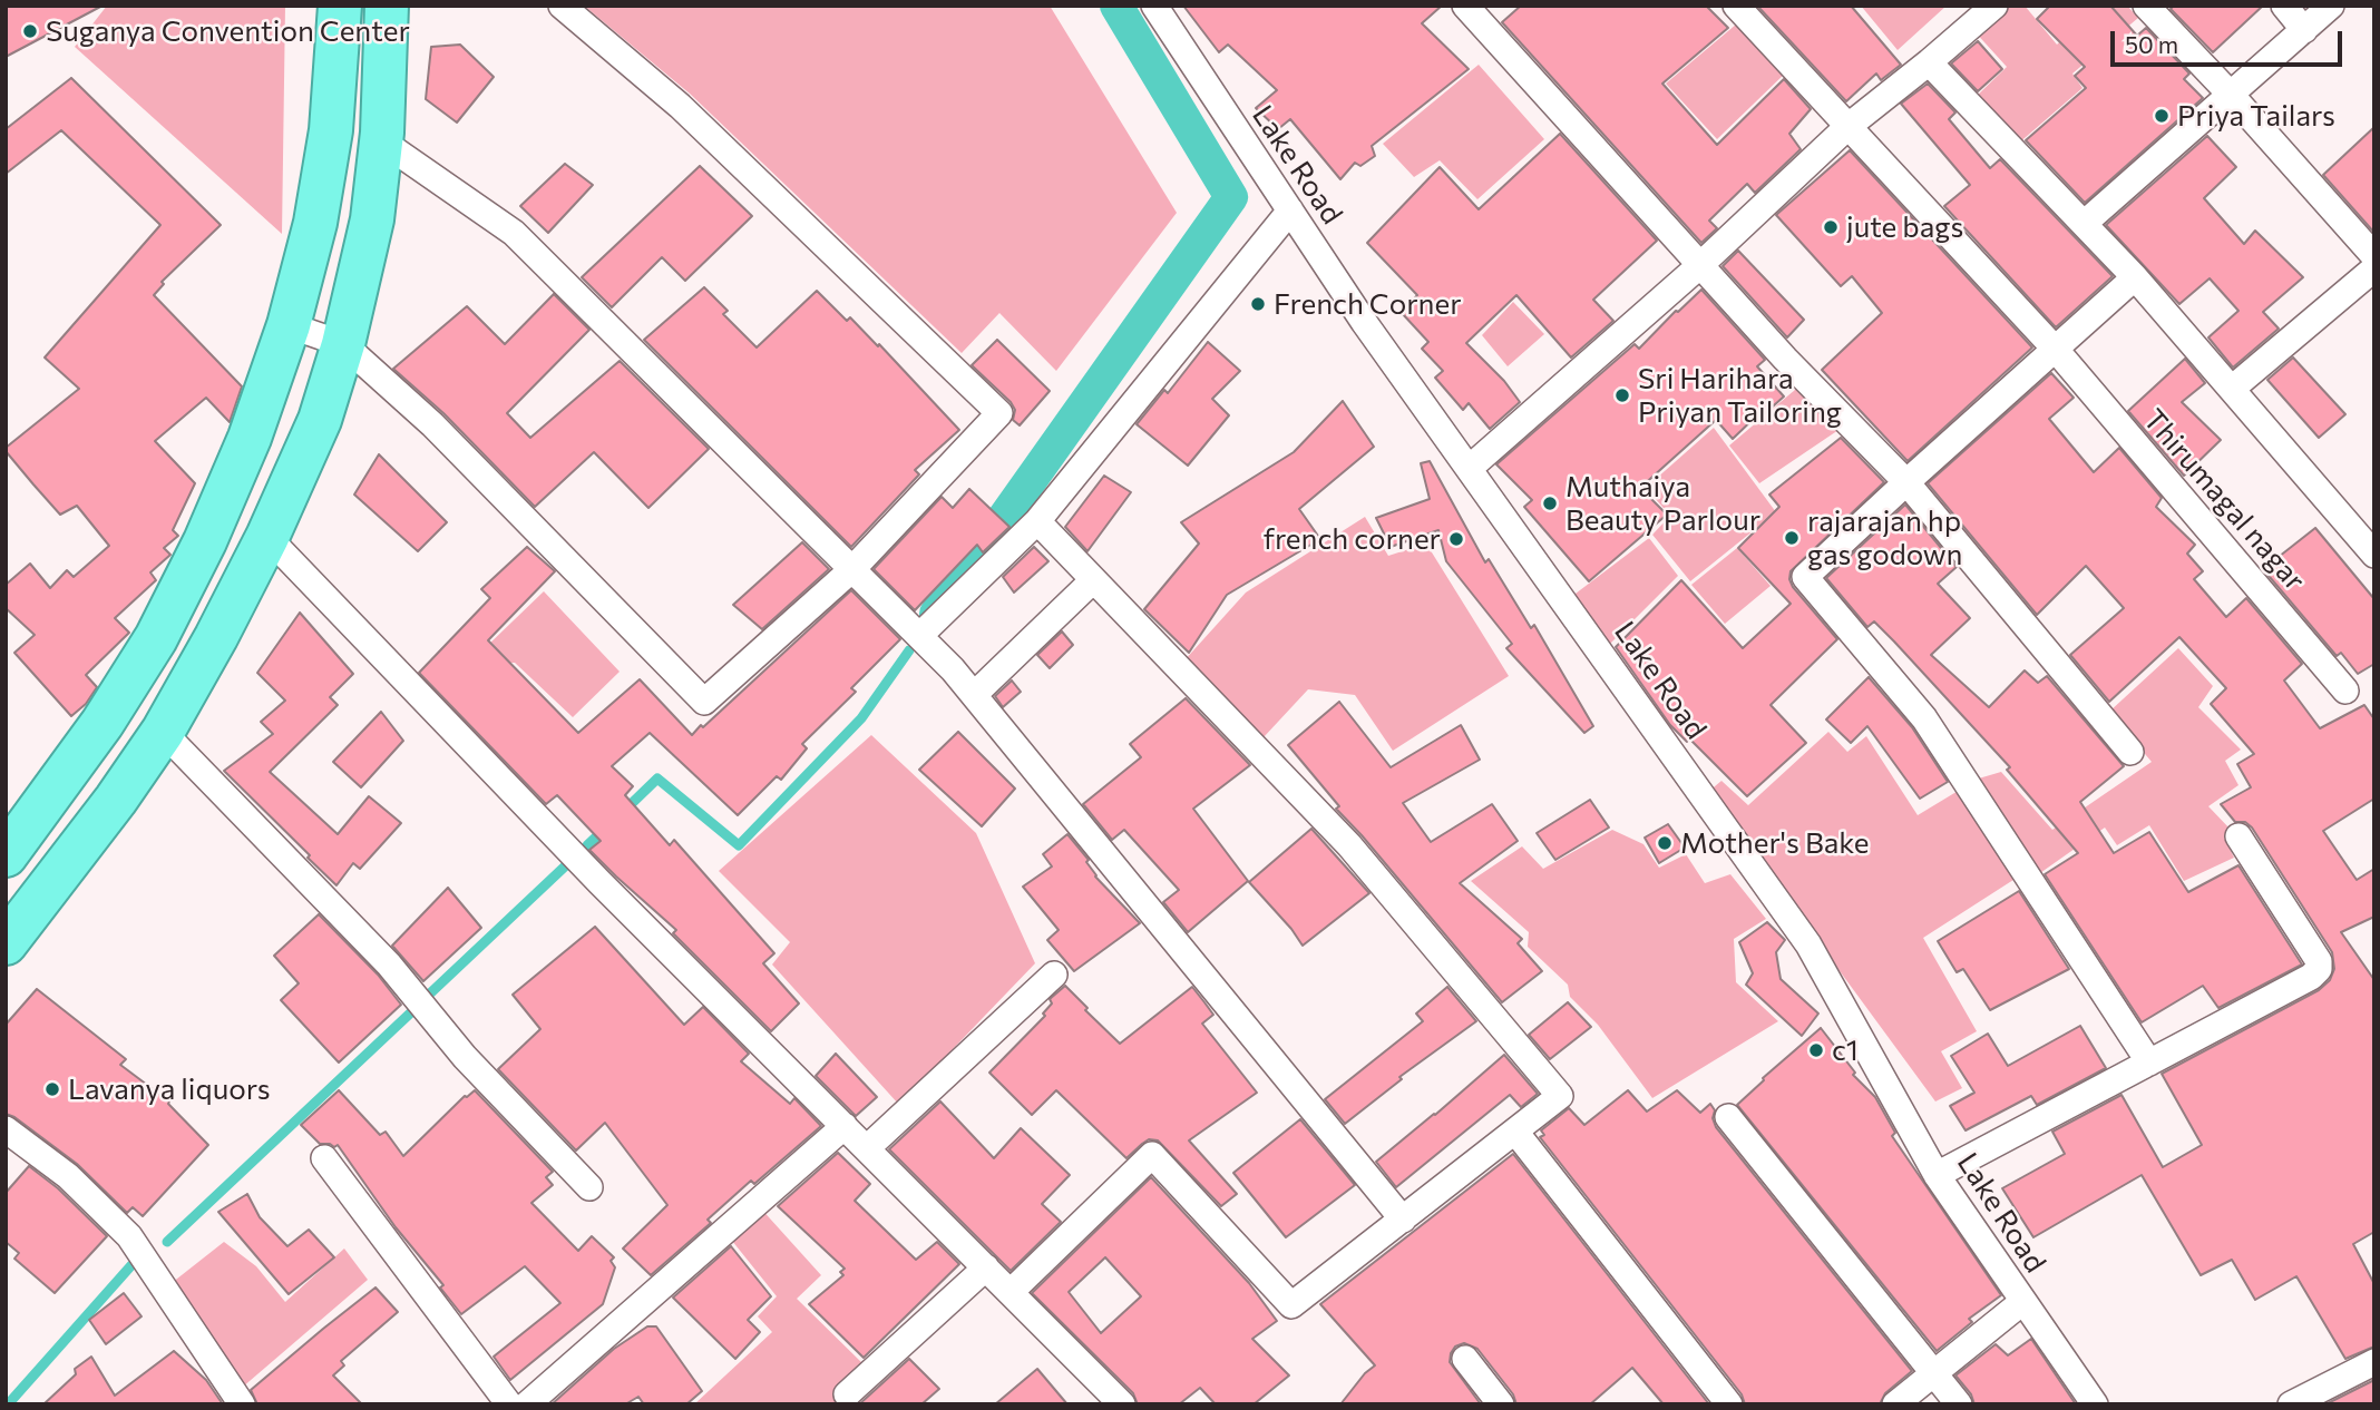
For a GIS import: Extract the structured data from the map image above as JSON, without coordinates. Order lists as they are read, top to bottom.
{
  "streets": {
    "street": ["Lake Road", "Thirumagal nagar"]
  },
  "places": [
    "Suganya Convention Center",
    "Priya Tailars",
    "jute bags",
    "French Corner",
    "Sri Harihara Priyan Tailoring",
    "Muthaiya Beauty Parlour",
    "rajarajan hp gas godown",
    "french corner",
    "Mother's Bake",
    "c1",
    "Lavanya liquors"
  ],
  "scale_bar": "50 m"
}
